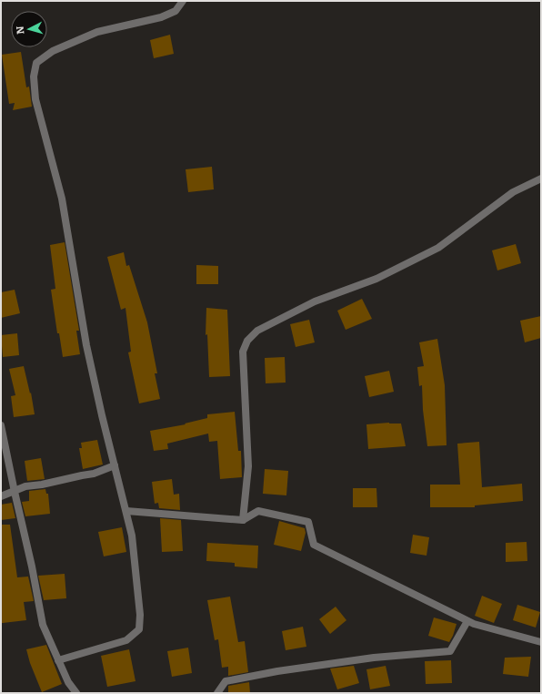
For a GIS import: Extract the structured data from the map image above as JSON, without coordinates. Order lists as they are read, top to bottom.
{
  "north": "left"
}
